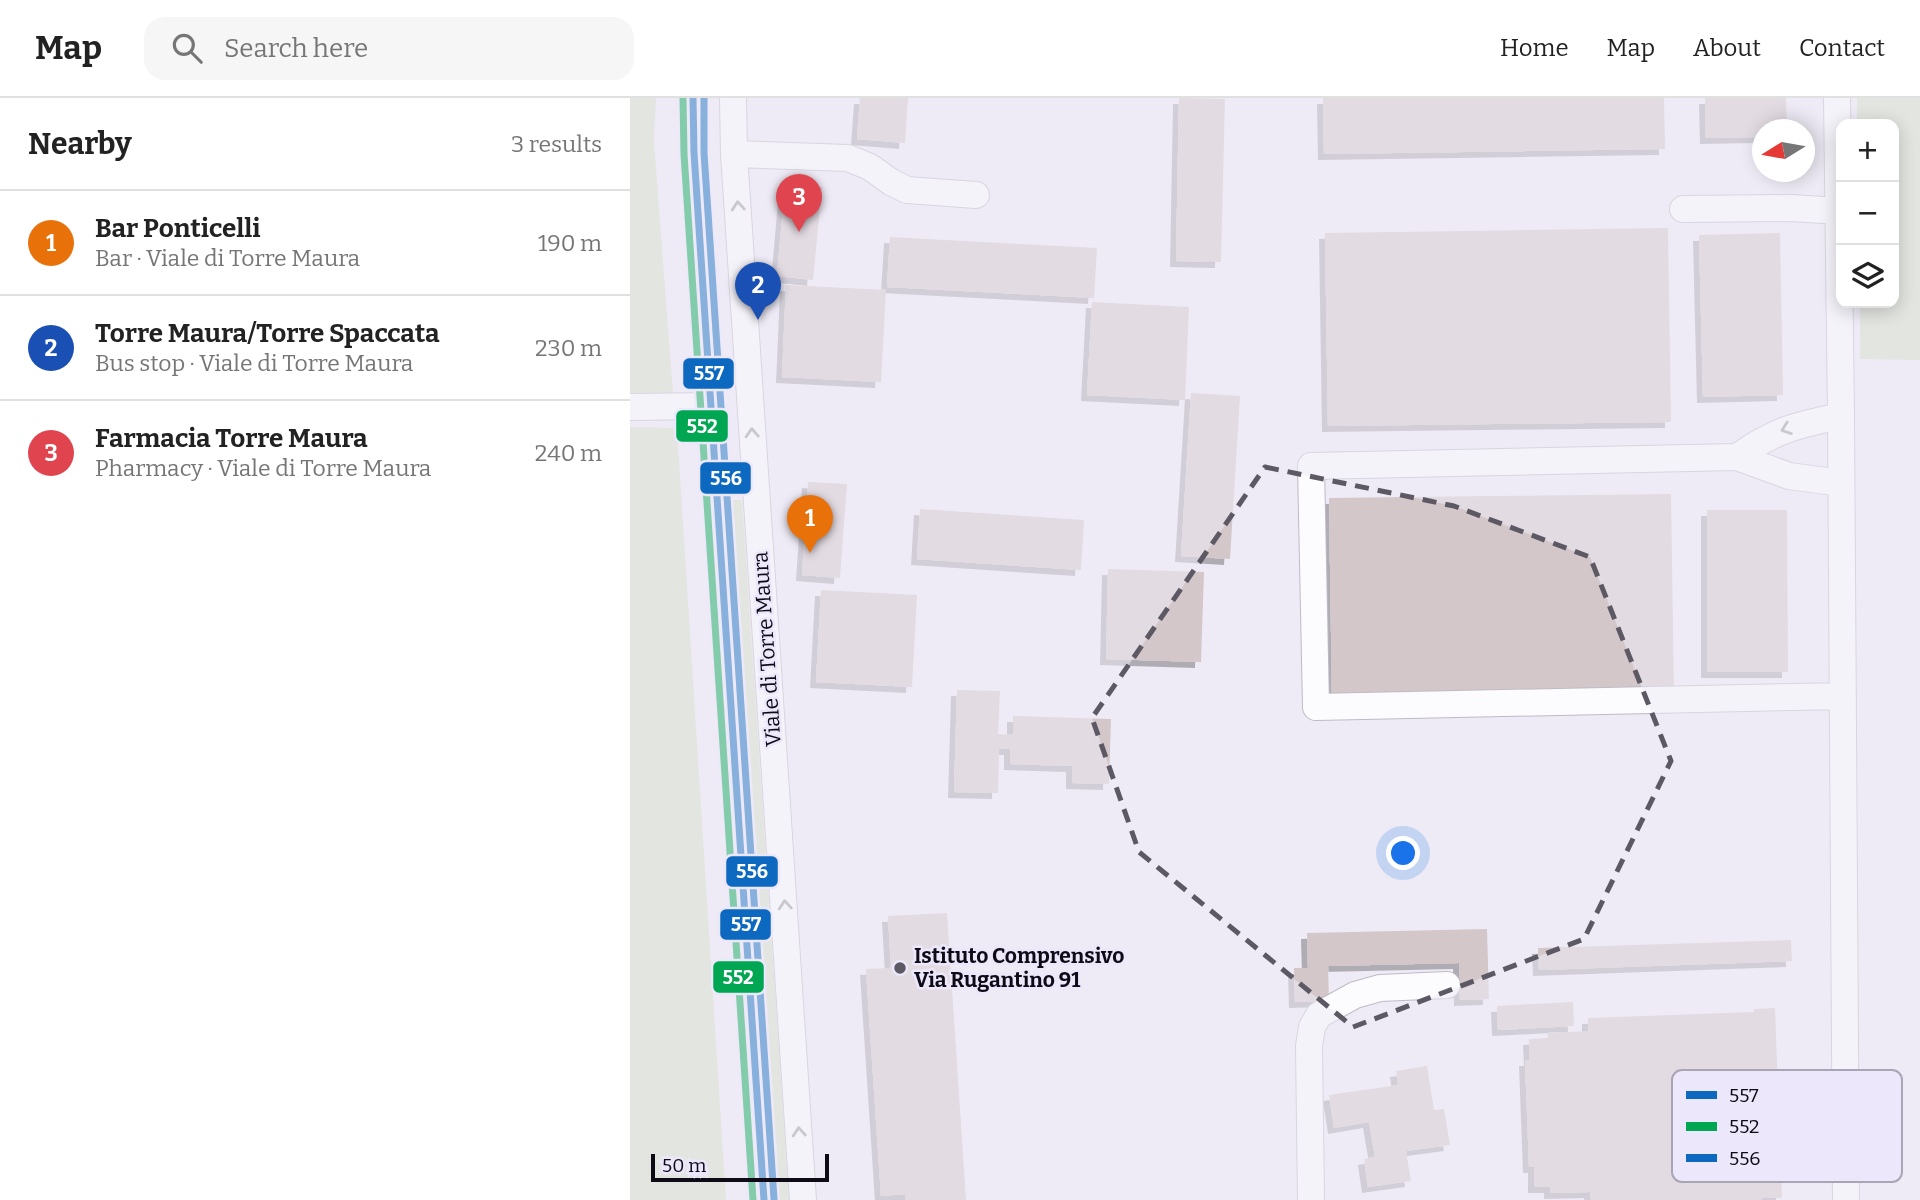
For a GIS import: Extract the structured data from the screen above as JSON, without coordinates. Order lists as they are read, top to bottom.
{
  "streets": {
    "street": ["Viale di Torre Maura"]
  },
  "places": ["Istituto Comprensivo Via Rugantino 91"],
  "lines": ["transit line 557", "transit line 552", "transit line 556"],
  "legend": ["557", "552", "556"],
  "scale_bar": "50 m",
  "north": "left",
  "page": {
    "header": "Map",
    "search": "Search here",
    "nav": [
      "Home",
      "Map",
      "About",
      "Contact"
    ],
    "heading": ["Nearby", "3 results"],
    "map_buttons": ["+", "−"],
    "pins": ["3", "2", "1"],
    "list": [
      {
        "mark": "1",
        "name": "Bar Ponticelli",
        "note": "Bar · Viale di Torre Maura",
        "value": "190 m"
      },
      {
        "mark": "2",
        "name": "Torre Maura/Torre Spaccata",
        "note": "Bus stop · Viale di Torre Maura",
        "value": "230 m"
      },
      {
        "mark": "3",
        "name": "Farmacia Torre Maura",
        "note": "Pharmacy · Viale di Torre Maura",
        "value": "240 m"
      }
    ],
    "scale": "50 m"
  }
}
